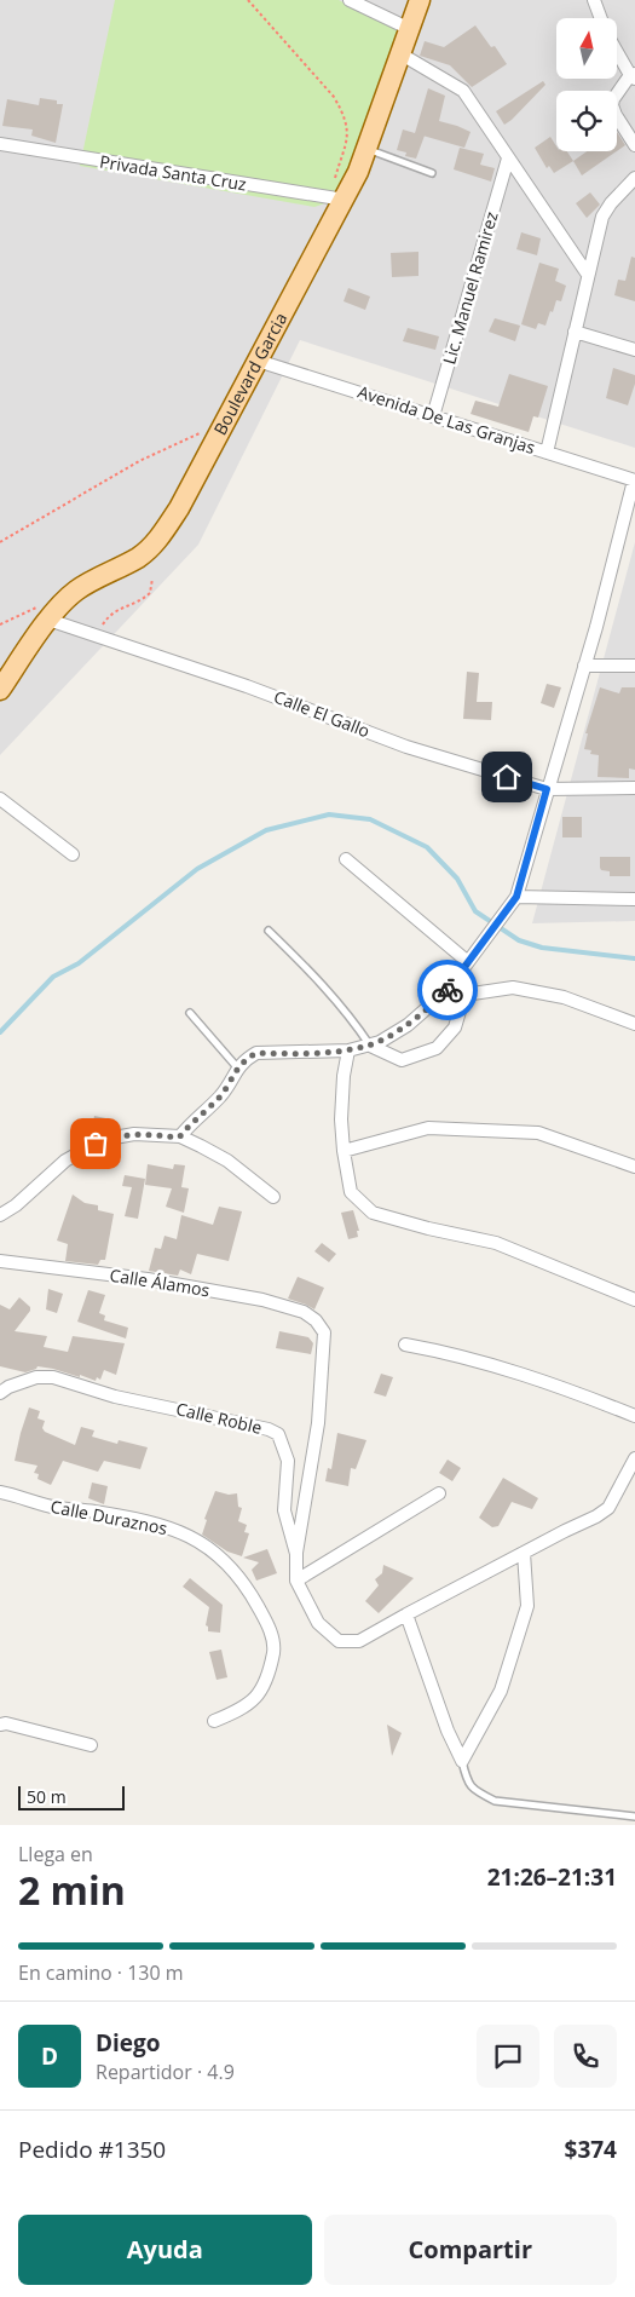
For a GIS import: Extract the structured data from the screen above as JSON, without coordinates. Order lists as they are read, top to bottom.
{
  "streets": {
    "main road": ["Boulevard Garcia"],
    "street": [
      "Privada Santa Cruz",
      "Lic. Manuel Ramirez",
      "Avenida De Las Granjas",
      "Calle El Gallo",
      "Calle Álamos",
      "Calle Roble",
      "Calle Duraznos"
    ]
  },
  "crossings": [
    ["Privada Santa Cruz", "Boulevard Garcia"],
    ["Lic. Manuel Ramirez", "Avenida De Las Granjas"],
    ["Boulevard Garcia", "Avenida De Las Granjas"],
    ["Boulevard Garcia", "Calle El Gallo"],
    ["Calle Álamos", "Calle Roble"]
  ],
  "scale_bar": "50 m",
  "north": "top",
  "page": {
    "scale": "50 m",
    "heading": ["2 min", "Llega en", "21:26–21:31"],
    "panel": [
      "Diego",
      "Repartidor · 4.9",
      "Pedido #1350",
      "$374"
    ],
    "bar": "En camino · 130 m",
    "round": "D",
    "buttons": ["Ayuda", "Compartir"]
  }
}
